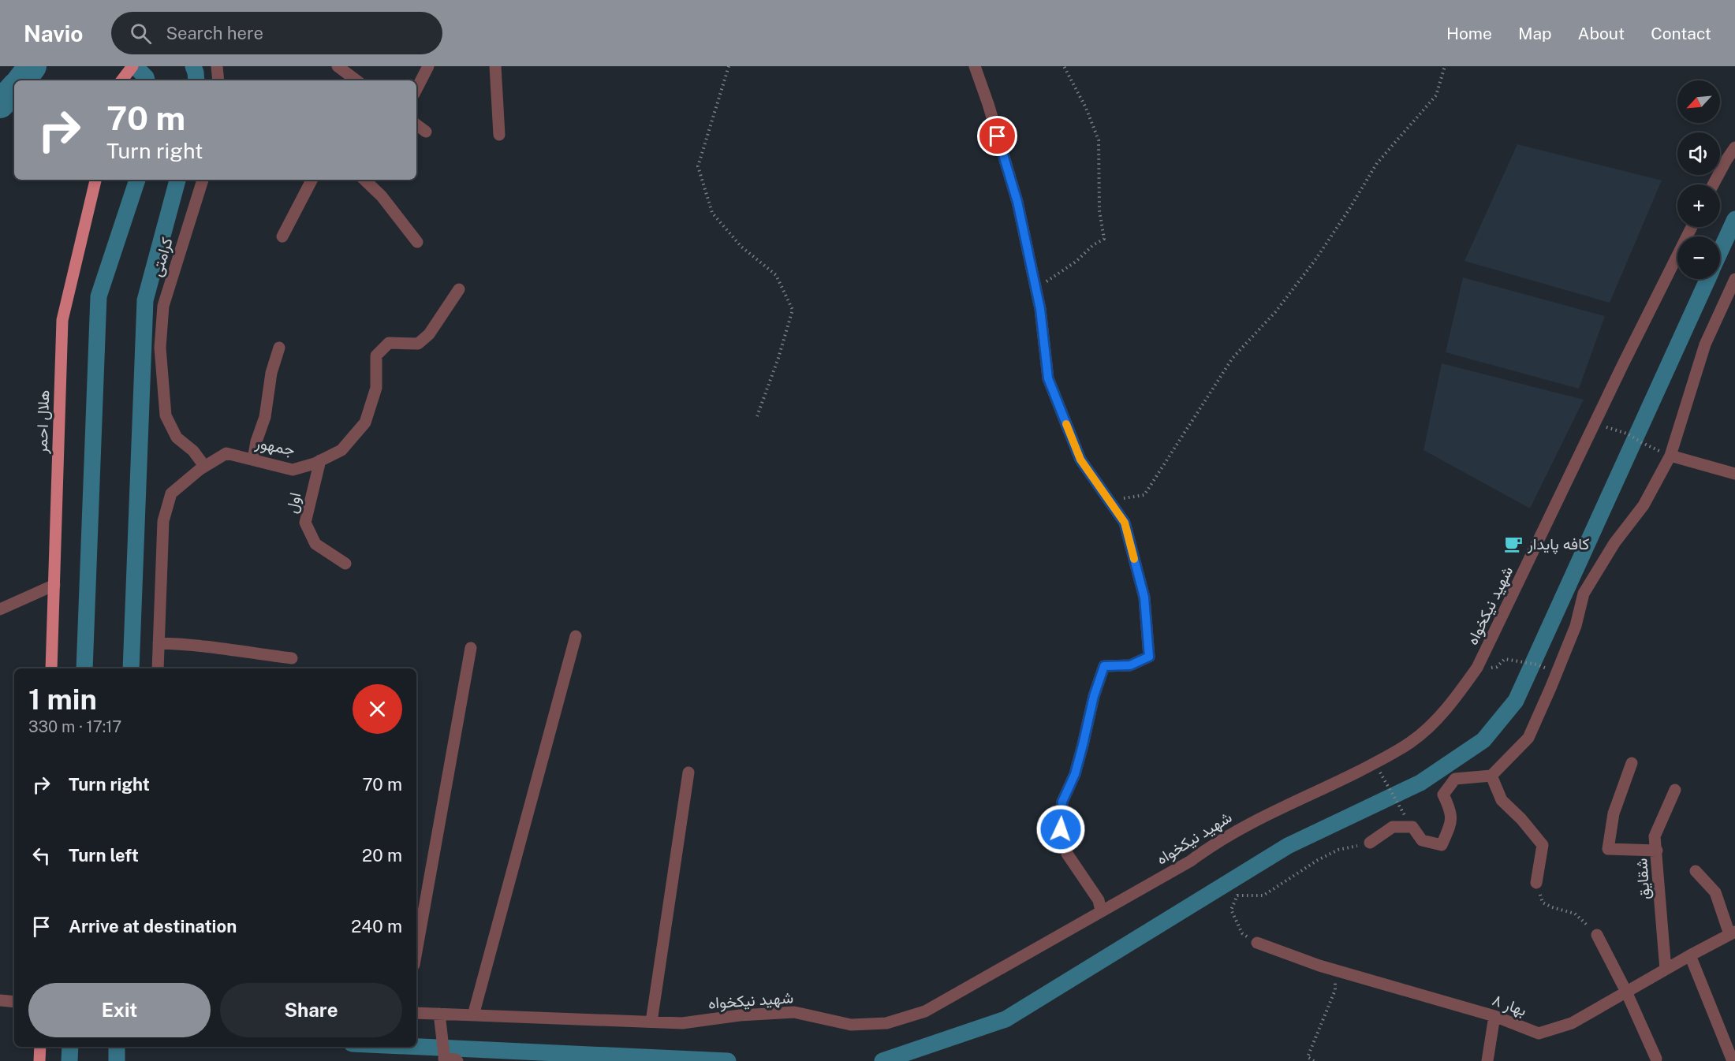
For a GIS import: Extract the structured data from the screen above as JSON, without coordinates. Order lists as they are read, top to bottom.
{
  "streets": {
    "main road": ["هلال احمر"],
    "street": [
      "کرامتی",
      "جمهور",
      "اول",
      "شهید نیکخواه",
      "شقایق",
      "بهار ۸"
    ]
  },
  "crossings": [
    ["کرامتی", "جمهور"],
    ["جمهور", "اول"],
    ["شقایق", "بهار ۸"]
  ],
  "places": {
    "cafe": ["کافه پایدار"]
  },
  "north": "bottom left",
  "page": {
    "header": "Navio",
    "search": "Search here",
    "nav": [
      "Home",
      "Map",
      "About",
      "Contact"
    ],
    "map_buttons": ["+", "−"],
    "turn": ["70 m", "Turn right"],
    "heading": ["1 min", "330 m · 17:17"],
    "list": [
      {
        "name": "Turn right",
        "value": "70 m"
      },
      {
        "name": "Turn left",
        "value": "20 m"
      },
      {
        "name": "Arrive at destination",
        "value": "240 m"
      }
    ],
    "buttons": ["Exit", "Share"]
  }
}
